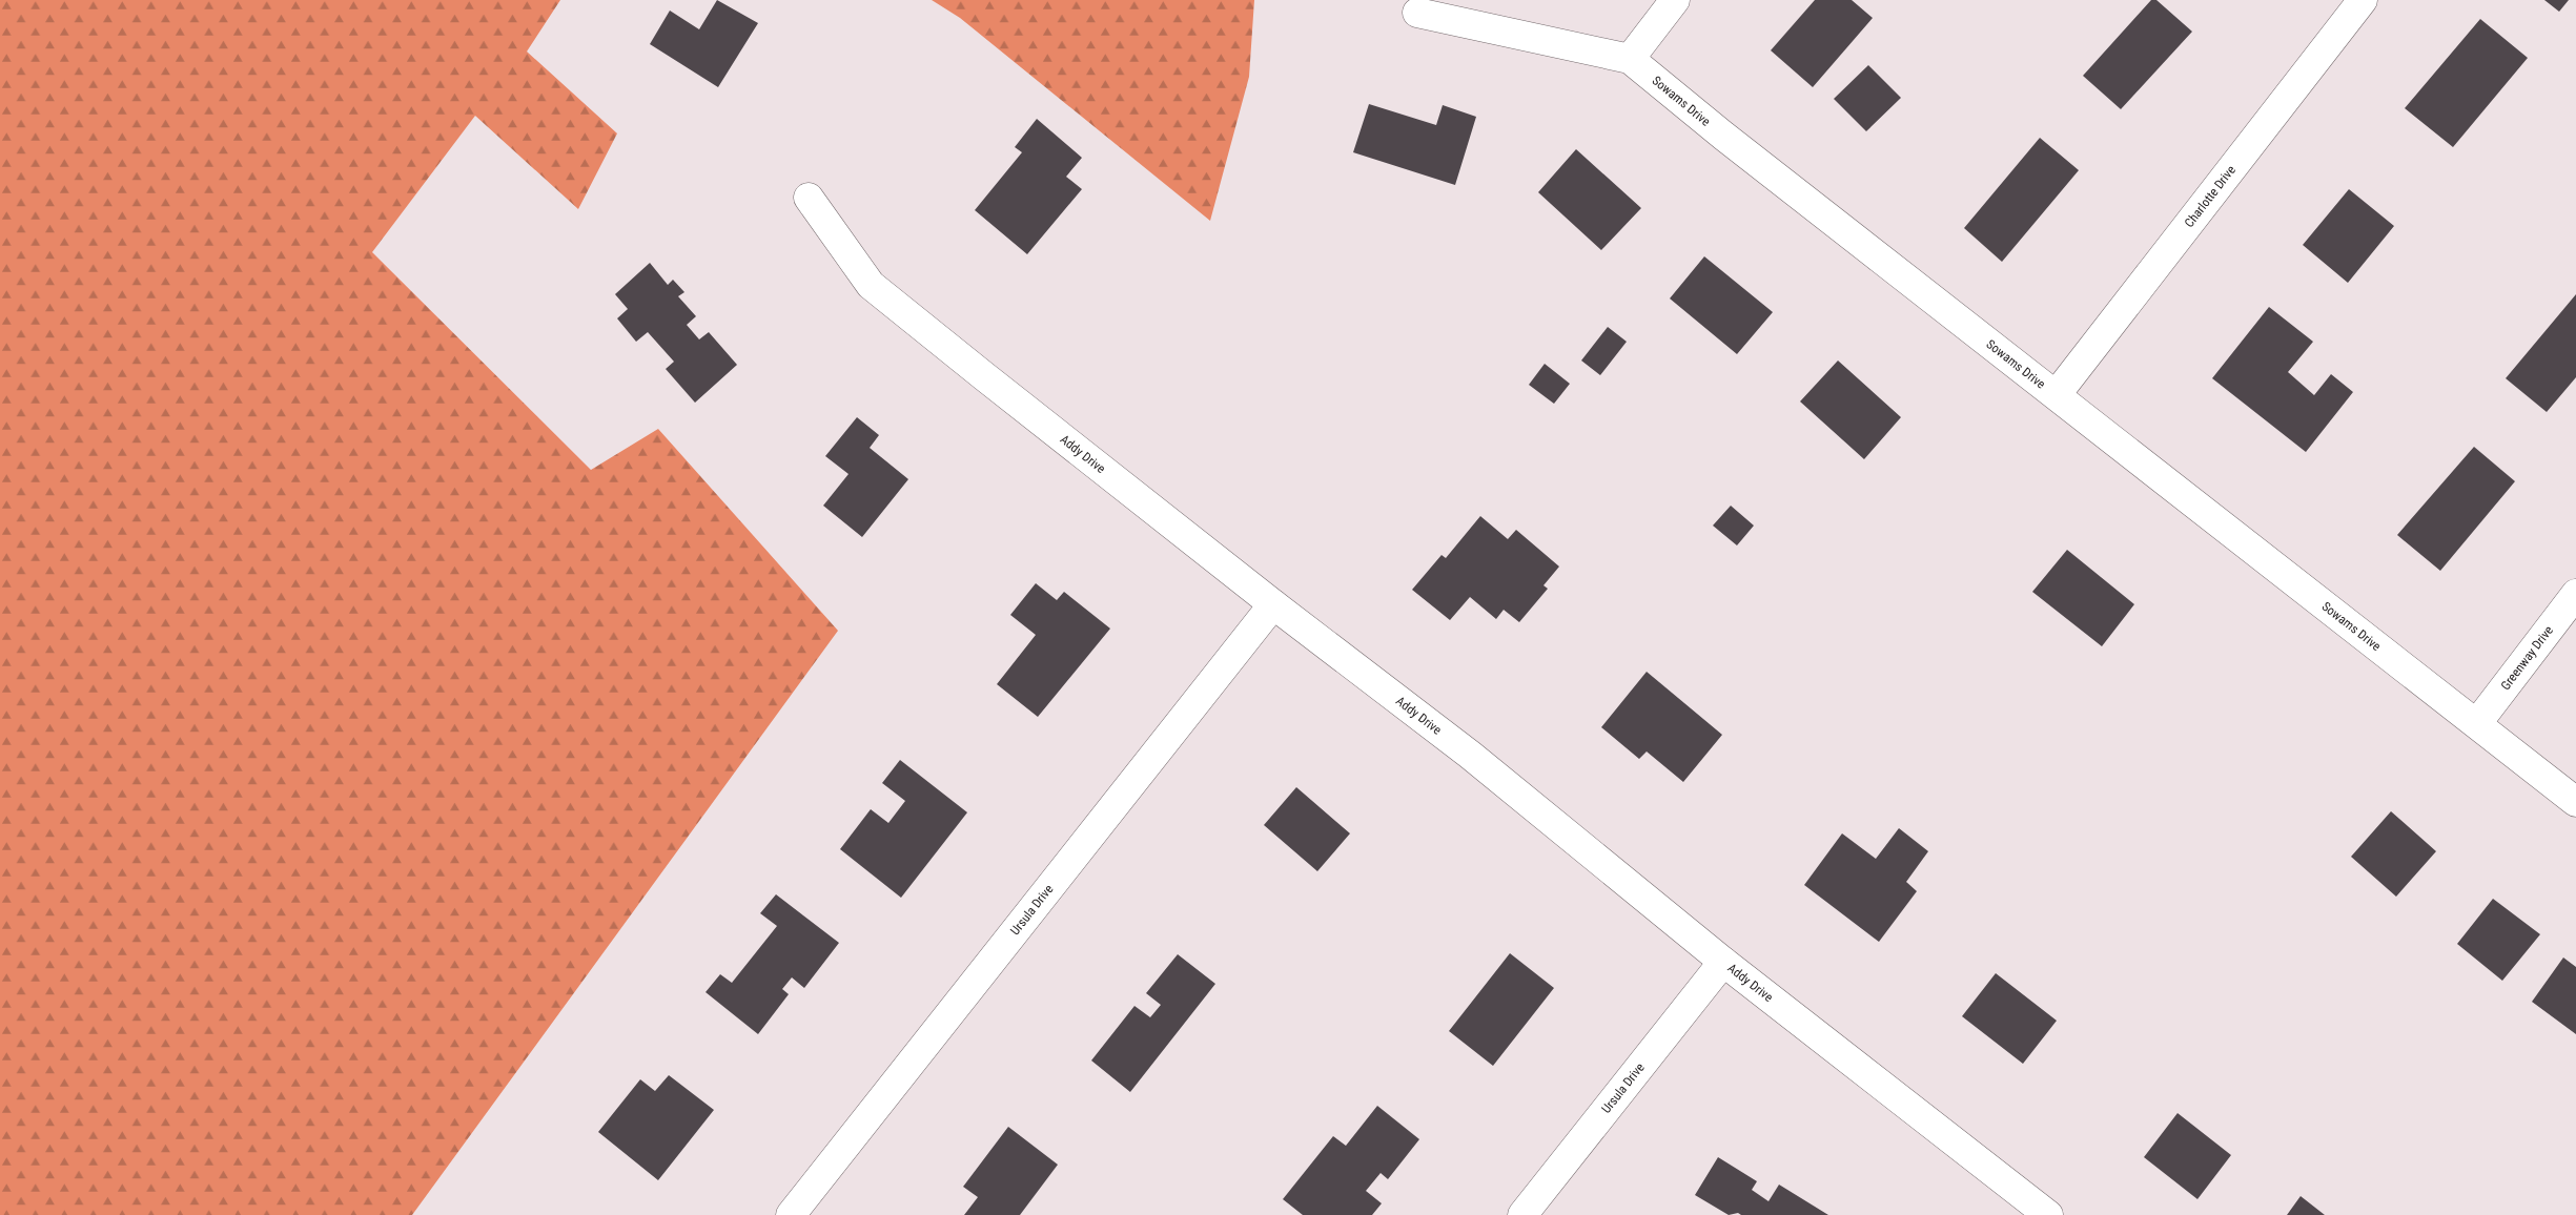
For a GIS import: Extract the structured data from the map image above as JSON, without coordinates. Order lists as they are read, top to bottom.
{
  "streets": {
    "street": [
      "Sowams Drive",
      "Charlotte Drive",
      "Addy Drive",
      "Greenway Drive",
      "Ursula Drive"
    ]
  },
  "crossings": [
    ["Sowams Drive", "Charlotte Drive"],
    ["Sowams Drive", "Greenway Drive"],
    ["Addy Drive", "Ursula Drive"]
  ]
}
